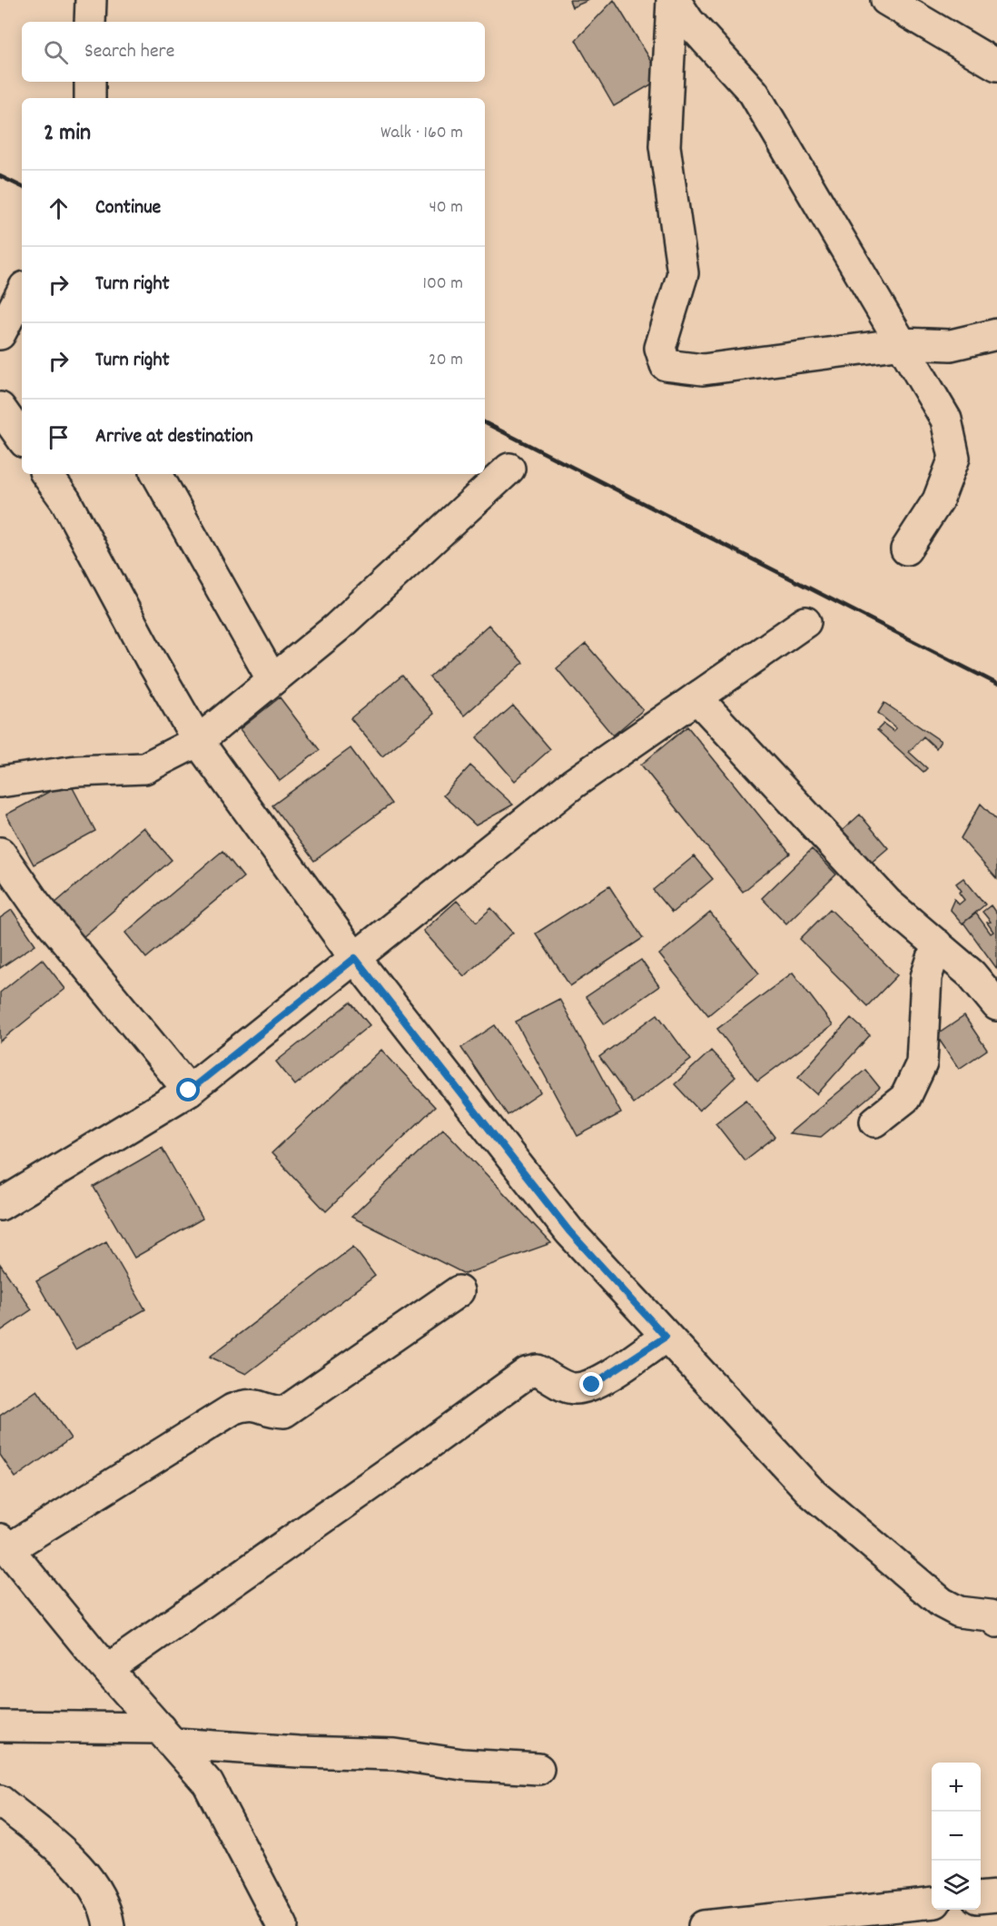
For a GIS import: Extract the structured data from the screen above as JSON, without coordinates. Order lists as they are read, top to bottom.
{
  "page": {
    "search": "Search here",
    "heading": ["2 min", "Walk · 160 m"],
    "list": [
      ["Continue", "40 m"],
      ["Turn right", "100 m"],
      ["Turn right", "20 m"],
      "Arrive at destination"
    ],
    "map_buttons": ["+", "−"]
  }
}
